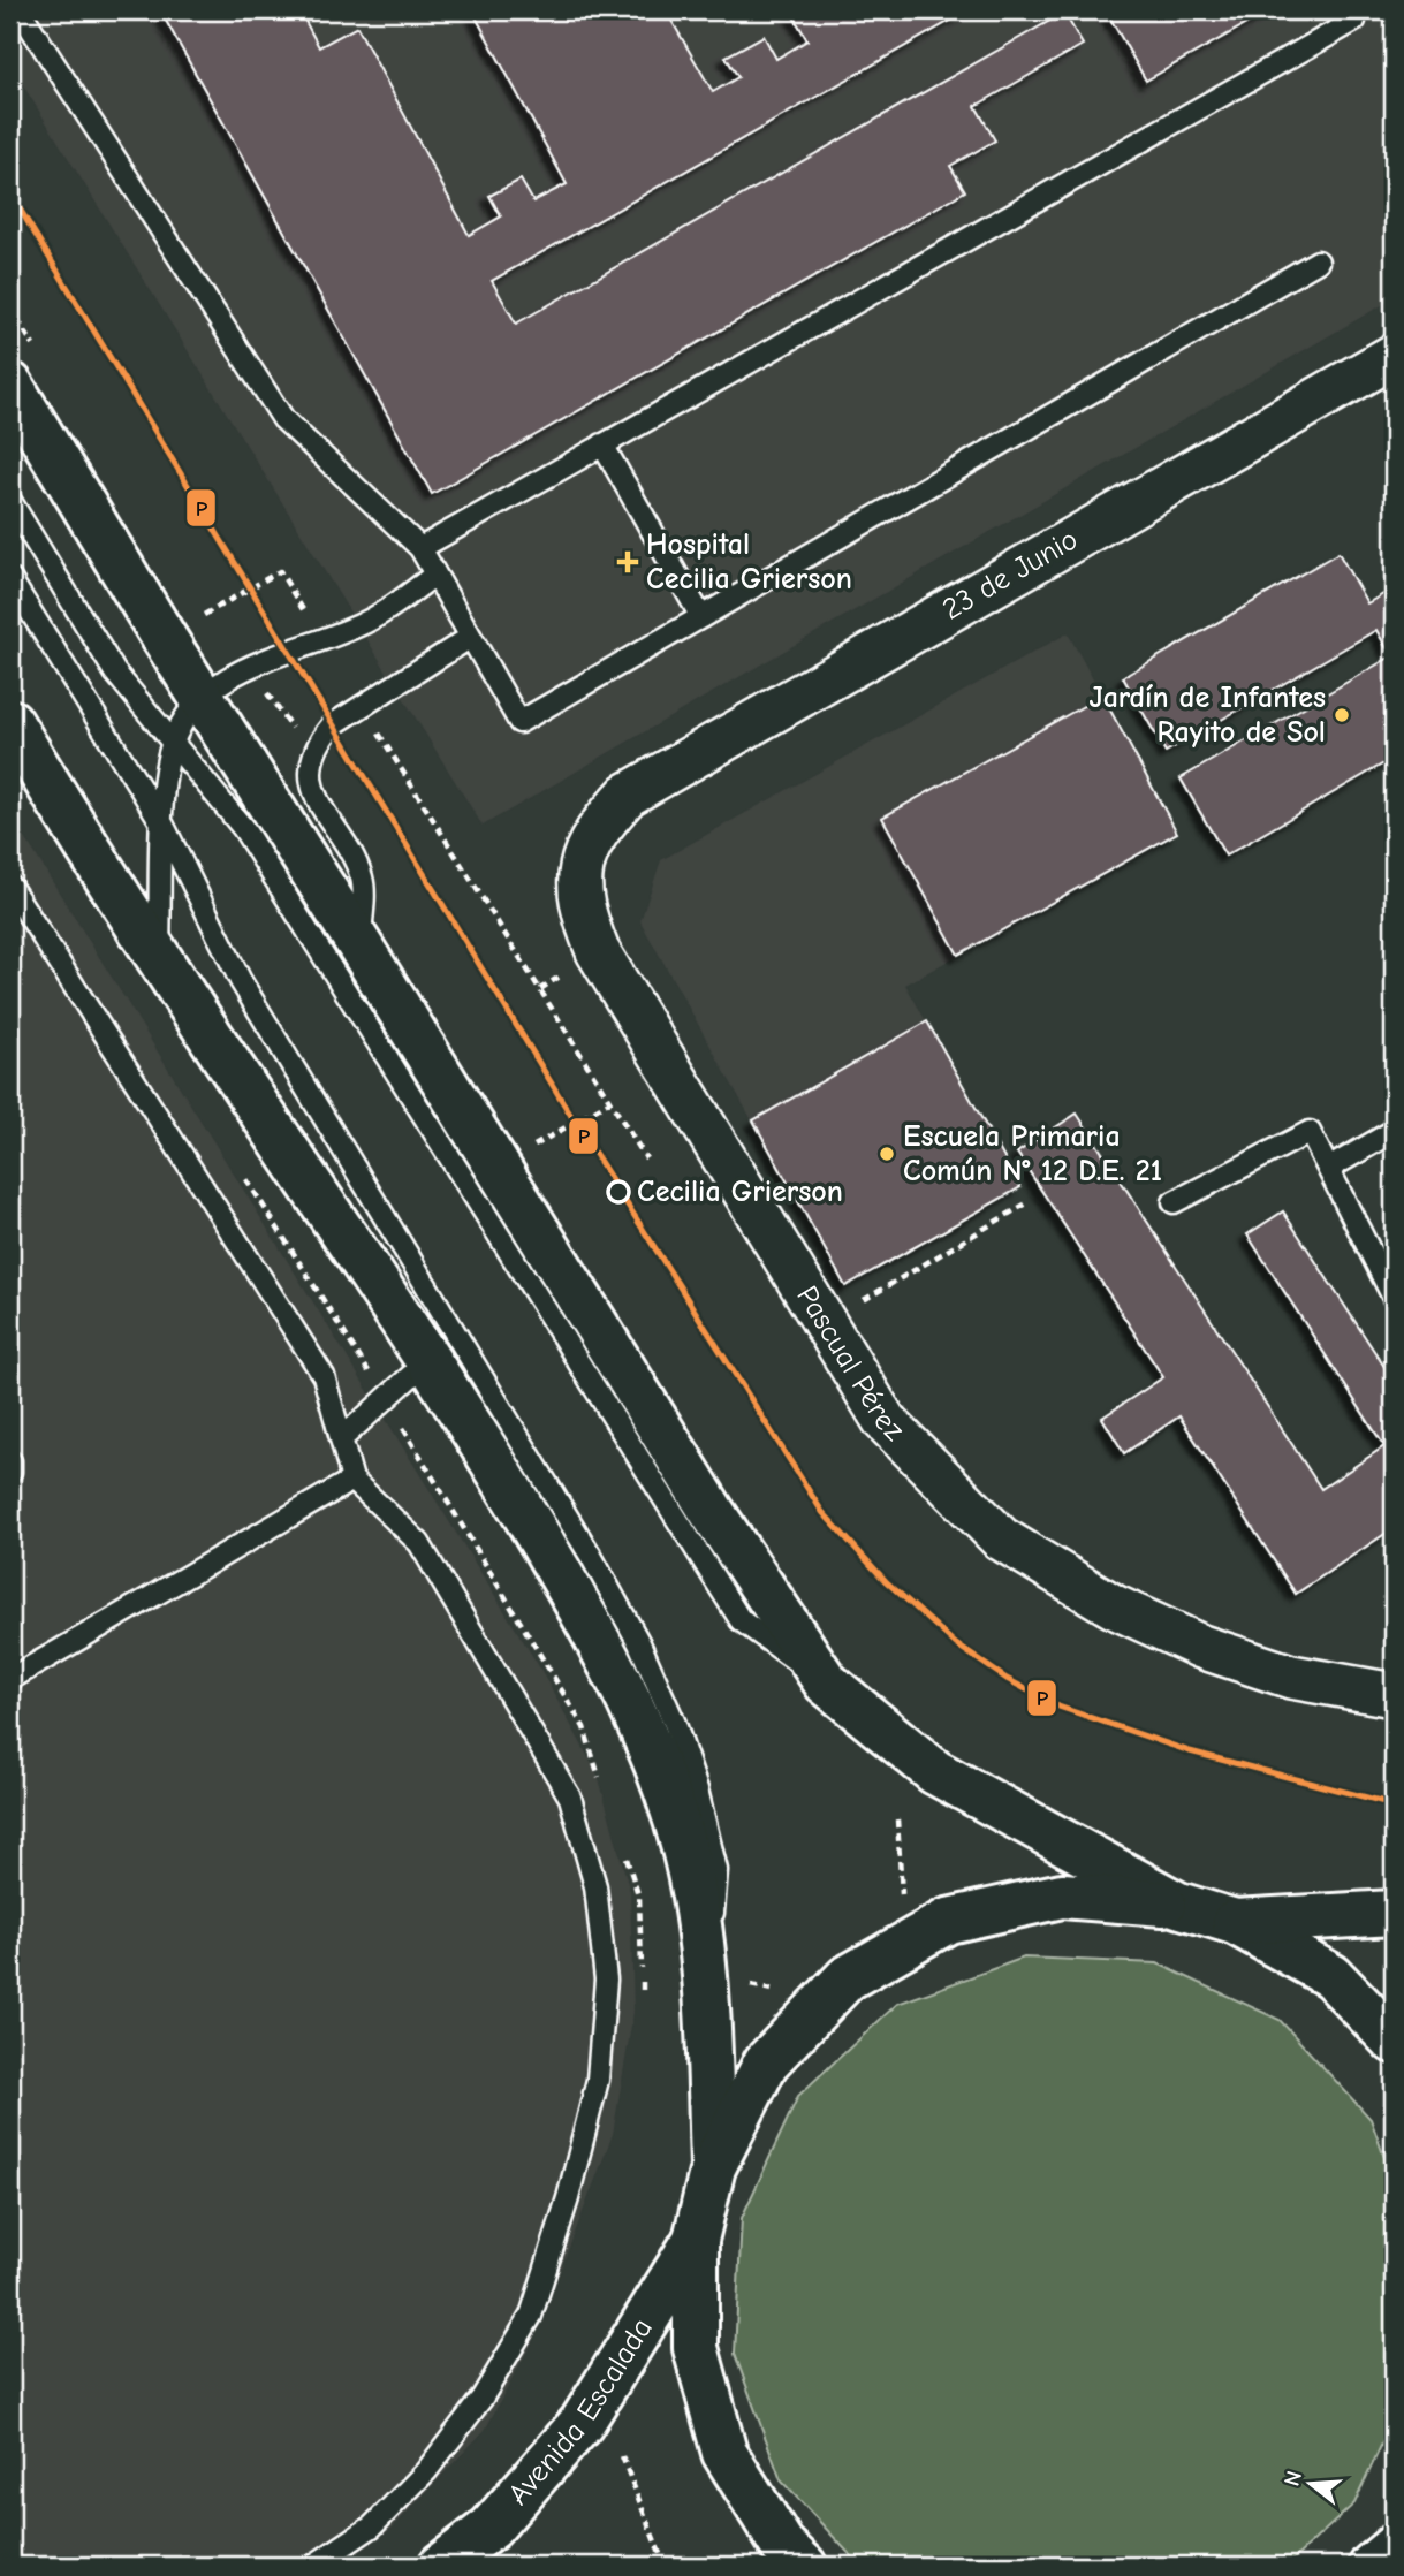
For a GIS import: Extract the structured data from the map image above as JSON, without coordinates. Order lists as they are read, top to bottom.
{
  "streets": {
    "main road": ["Avenida Escalada"],
    "street": ["23 de Junio", "Pascual Pérez"]
  },
  "crossings": [
    ["23 de Junio", "Pascual Pérez"]
  ],
  "places": {
    "health": ["Hospital Cecilia Grierson"],
    "other": ["Jardín de Infantes Rayito de Sol", "Escuela Primaria Común N° 12 D.E. 21", "Cecilia Grierson"]
  },
  "lines": ["transit line P"],
  "north": "left"
}
